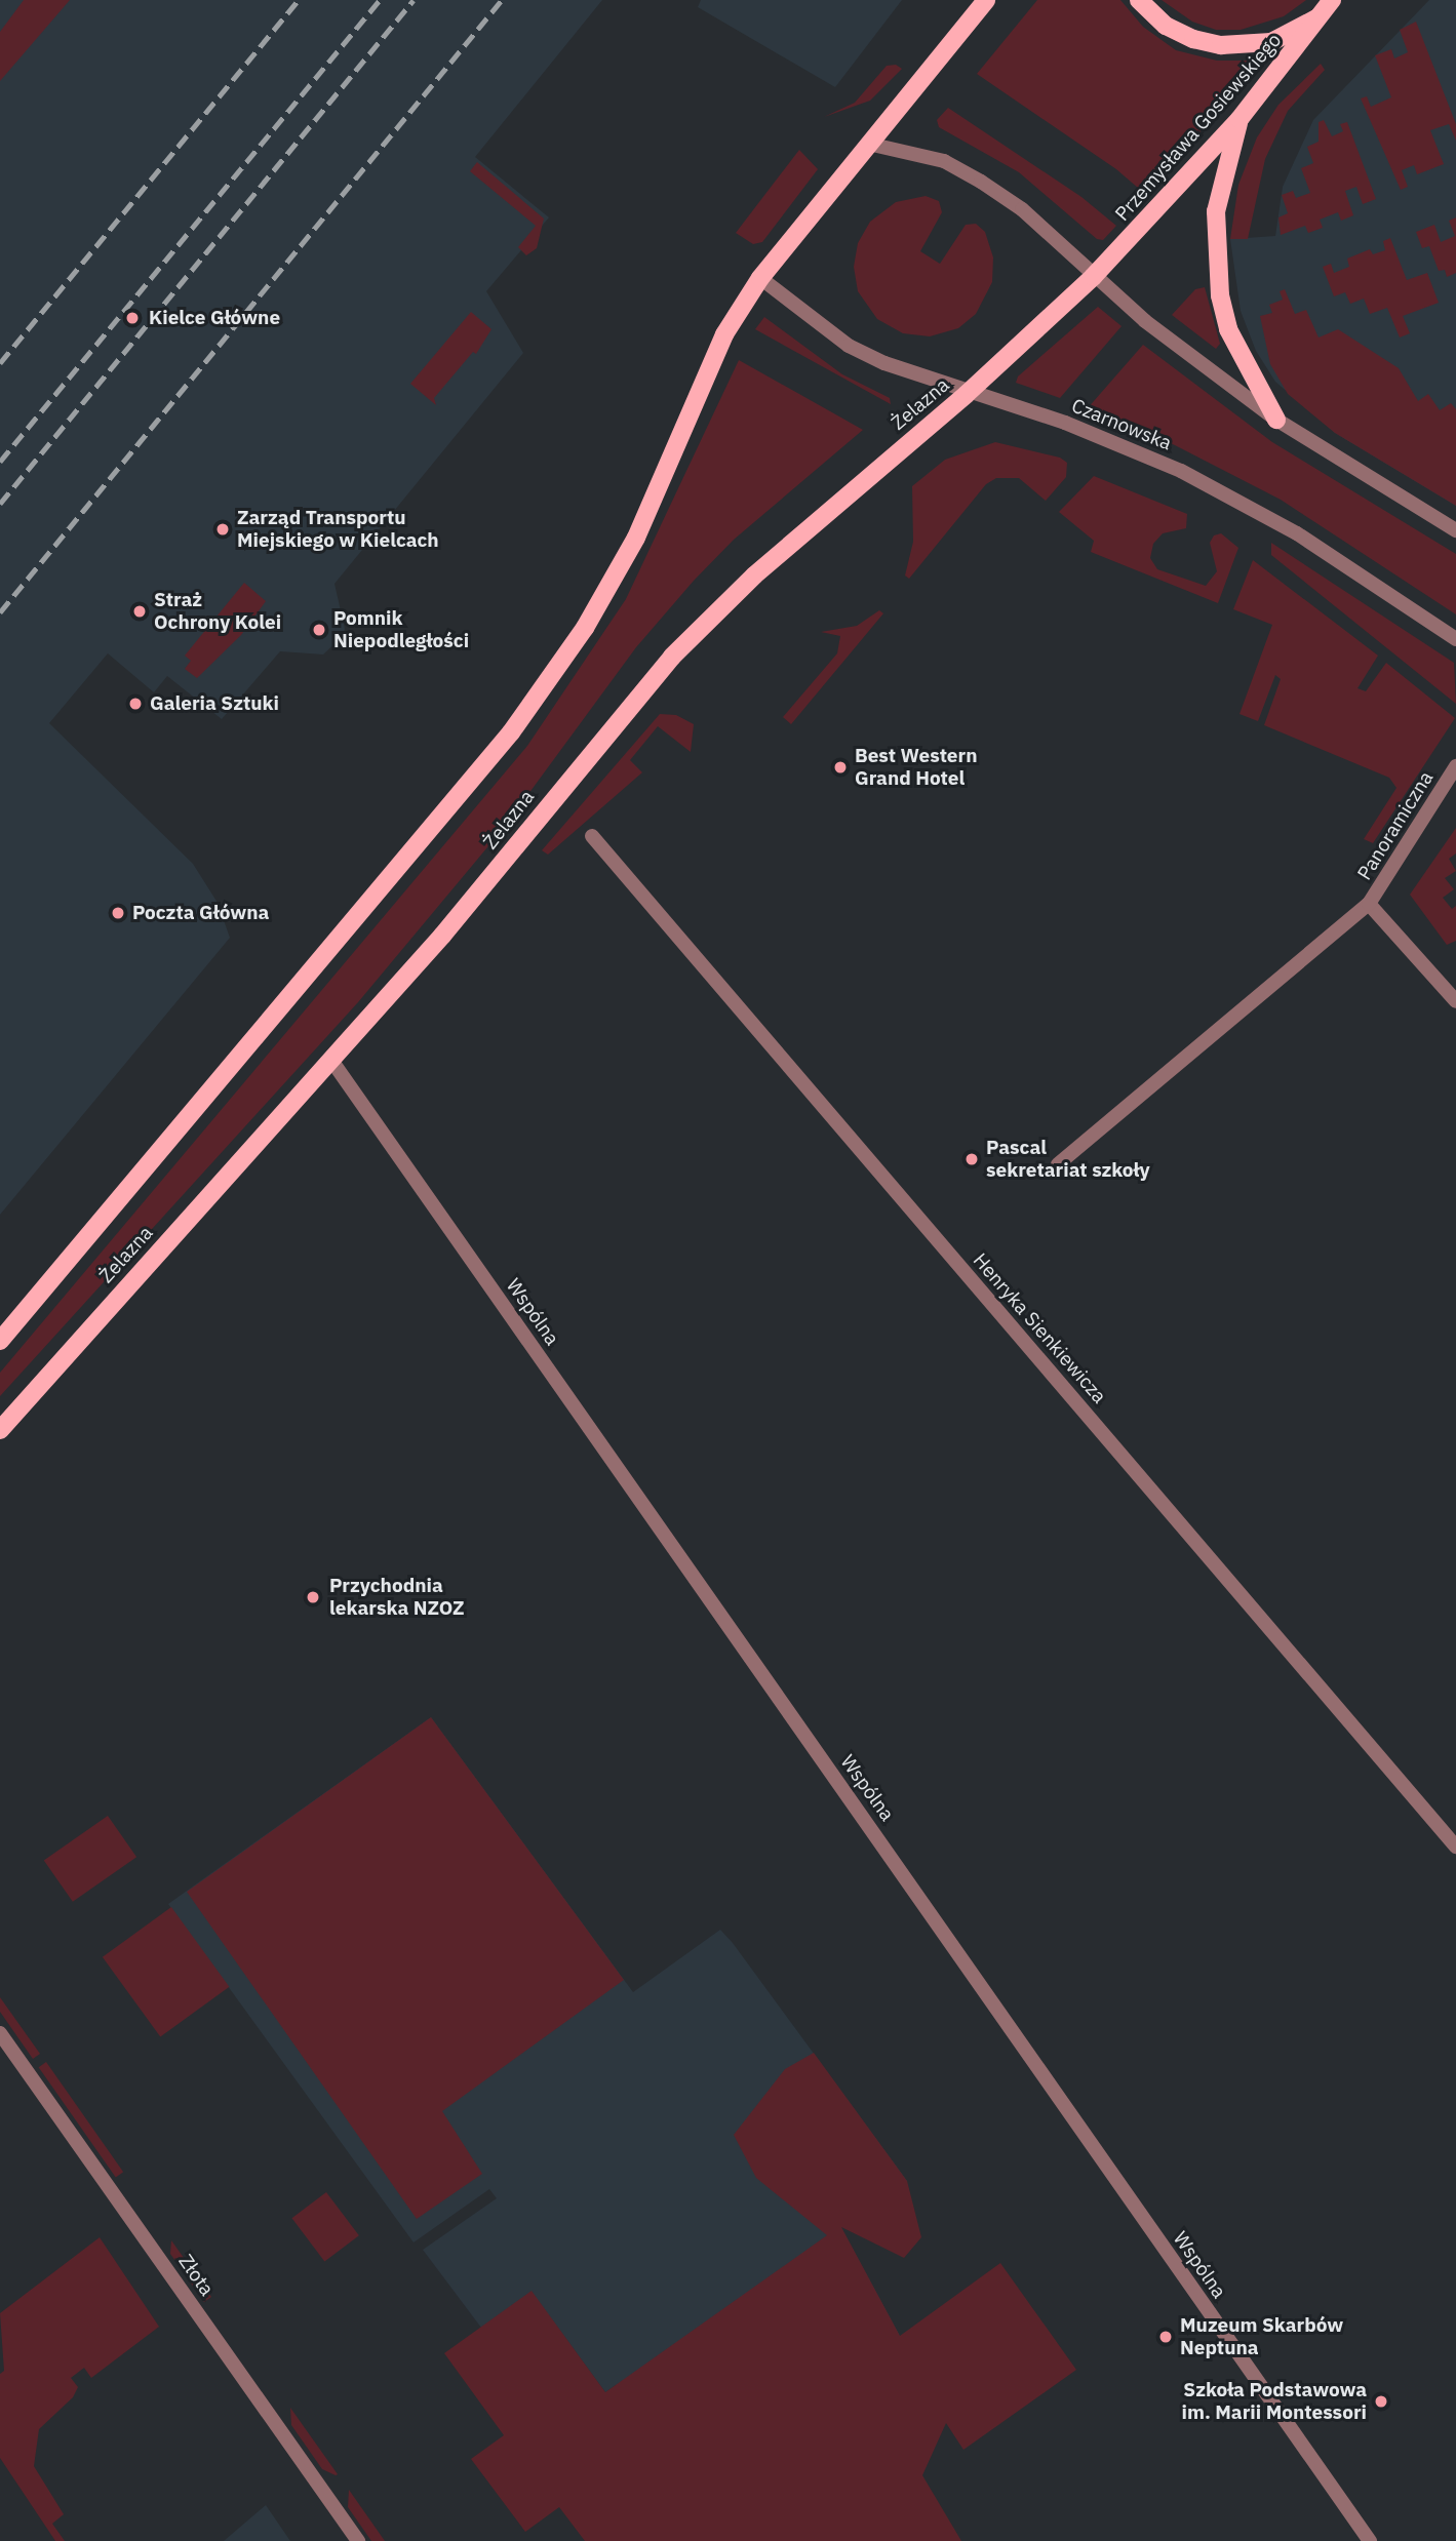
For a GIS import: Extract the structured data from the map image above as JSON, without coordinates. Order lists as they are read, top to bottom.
{
  "streets": {
    "main road": ["Przemysława Gosiewskiego", "Żelazna"],
    "street": [
      "Czarnowska",
      "Panoramiczna",
      "Wspólna",
      "Henryka Sienkiewicza",
      "Złota"
    ]
  },
  "crossings": [
    ["Przemysława Gosiewskiego", "Żelazna"],
    ["Żelazna", "Czarnowska"],
    ["Żelazna", "Wspólna"]
  ],
  "places": [
    "Kielce Główne",
    "Zarząd Transportu Miejskiego w Kielcach",
    "Straż Ochrony Kolei",
    "Pomnik Niepodległości",
    "Galeria Sztuki",
    "Best Western Grand Hotel",
    "Poczta Główna",
    "Pascal sekretariat szkoły",
    "Przychodnia lekarska NZOZ",
    "Muzeum Skarbów Neptuna",
    "Szkoła Podstawowa im. Marii Montessori"
  ]
}
